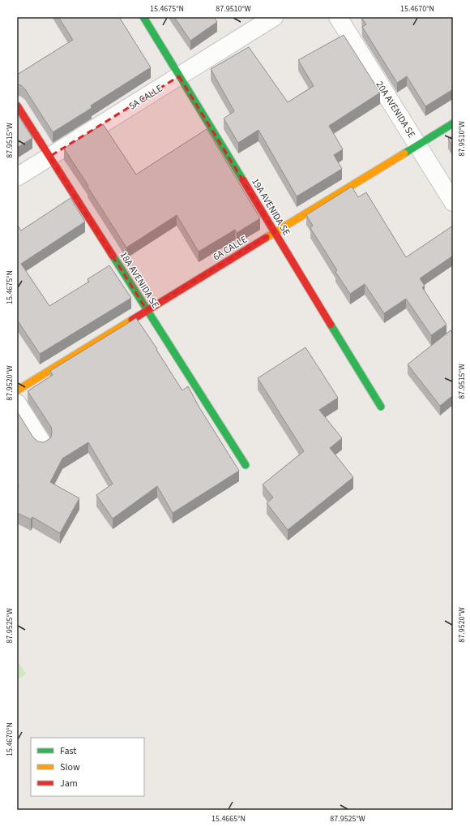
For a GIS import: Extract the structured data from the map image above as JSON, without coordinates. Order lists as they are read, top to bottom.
{
  "streets": {
    "street": [
      "5A CALLE",
      "20A AVENIDA SE",
      "19A AVENIDA SE",
      "6A CALLE",
      "18A AVENIDA SE"
    ]
  },
  "crossings": [
    ["5A CALLE", "19A AVENIDA SE"],
    ["5A CALLE", "18A AVENIDA SE"],
    ["20A AVENIDA SE", "6A CALLE"],
    ["19A AVENIDA SE", "6A CALLE"],
    ["6A CALLE", "18A AVENIDA SE"]
  ],
  "legend": ["Fast", "Slow", "Jam"],
  "coordinates": [
    "15.4675°N",
    "87.9510°W",
    "15.4670°N",
    "87.9515°W",
    "87.9520°W",
    "87.9525°W",
    "15.4665°N"
  ]
}
